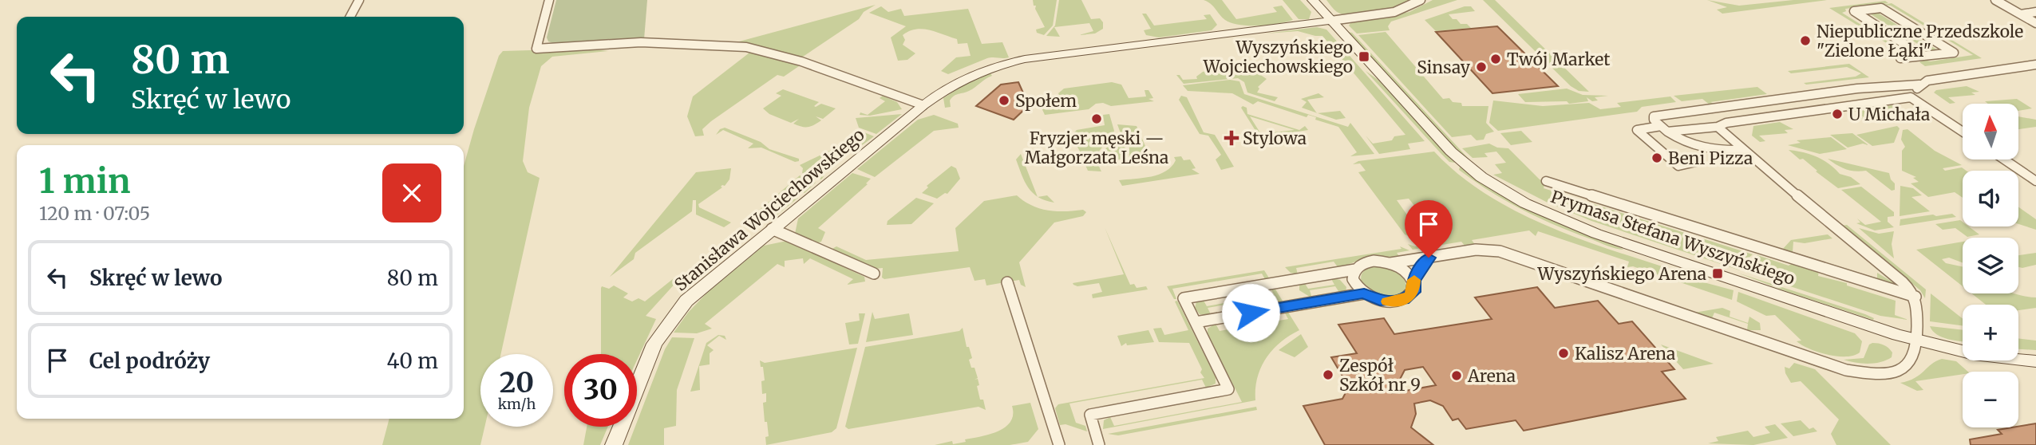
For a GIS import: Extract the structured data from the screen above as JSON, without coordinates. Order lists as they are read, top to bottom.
{
  "streets": {
    "street": ["Stanisława Wojciechowskiego", "Prymasa Stefana Wyszyńskiego"]
  },
  "places": {
    "other": [
      "Niepubliczne Przedszkole \"Zielone Łąki\"",
      "Twój Market",
      "Sinsay",
      "Społem",
      "U Michała",
      "Fryzjer męski — Małgorzata Leśna",
      "Beni Pizza",
      "Kalisz Arena",
      "Zespół Szkół nr 9",
      "Arena"
    ],
    "transit": ["Wyszyńskiego Wojciechowskiego", "Wyszyńskiego Arena"],
    "health": ["Stylowa"]
  },
  "north": "top",
  "page": {
    "turn": ["80 m", "Skręć w lewo"],
    "map_buttons": ["+", "−"],
    "heading": ["1 min", "120 m · 07:05"],
    "list": [
      {
        "name": "Skręć w lewo",
        "value": "80 m"
      },
      {
        "name": "Cel podróży",
        "value": "40 m"
      }
    ],
    "speed": "20 km/h",
    "limit": "30"
  }
}
